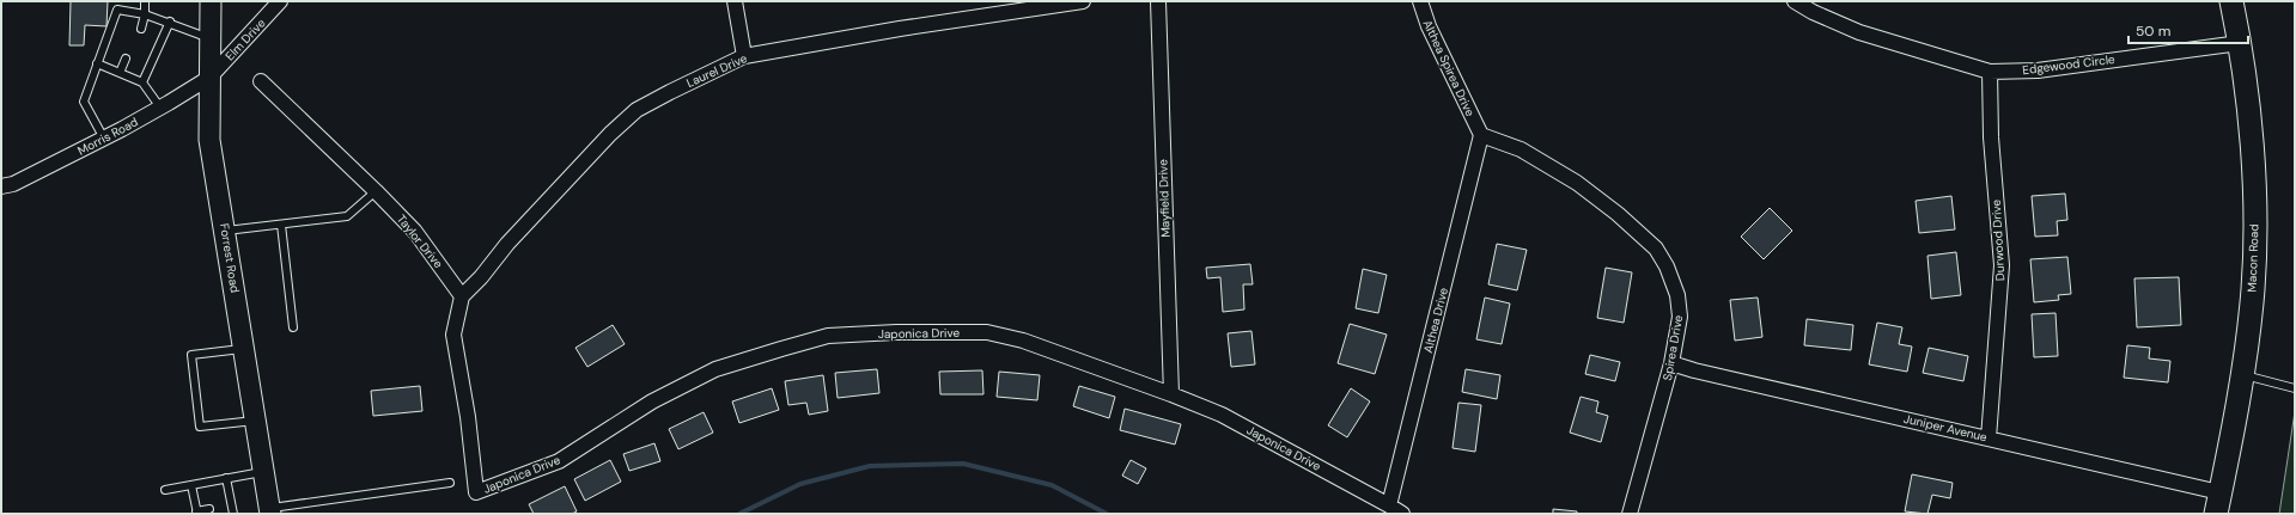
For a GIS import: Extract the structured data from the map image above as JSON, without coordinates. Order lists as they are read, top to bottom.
{
  "streets": {
    "main road": ["Forrest Road", "Macon Road"],
    "street": [
      "Elm Drive",
      "Edgewood Circle",
      "Althea Spirea Drive",
      "Laurel Drive",
      "Morris Road",
      "Mayfield Drive",
      "Durwood Drive",
      "Taylor Drive",
      "Althea Drive",
      "Japonica Drive",
      "Spirea Drive",
      "Juniper Avenue"
    ]
  },
  "crossings": [
    ["Elm Drive", "Morris Road"],
    ["Elm Drive", "Forrest Road"],
    ["Edgewood Circle", "Durwood Drive"],
    ["Edgewood Circle", "Macon Road"],
    ["Althea Spirea Drive", "Althea Drive"],
    ["Althea Spirea Drive", "Spirea Drive"],
    ["Laurel Drive", "Taylor Drive"],
    ["Laurel Drive", "Japonica Drive"],
    ["Morris Road", "Forrest Road"],
    ["Mayfield Drive", "Japonica Drive"],
    ["Durwood Drive", "Juniper Avenue"],
    ["Taylor Drive", "Japonica Drive"],
    ["Macon Road", "Juniper Avenue"],
    ["Althea Drive", "Japonica Drive"],
    ["Althea Drive", "Spirea Drive"],
    ["Spirea Drive", "Juniper Avenue"]
  ],
  "scale_bar": "50 m"
}
